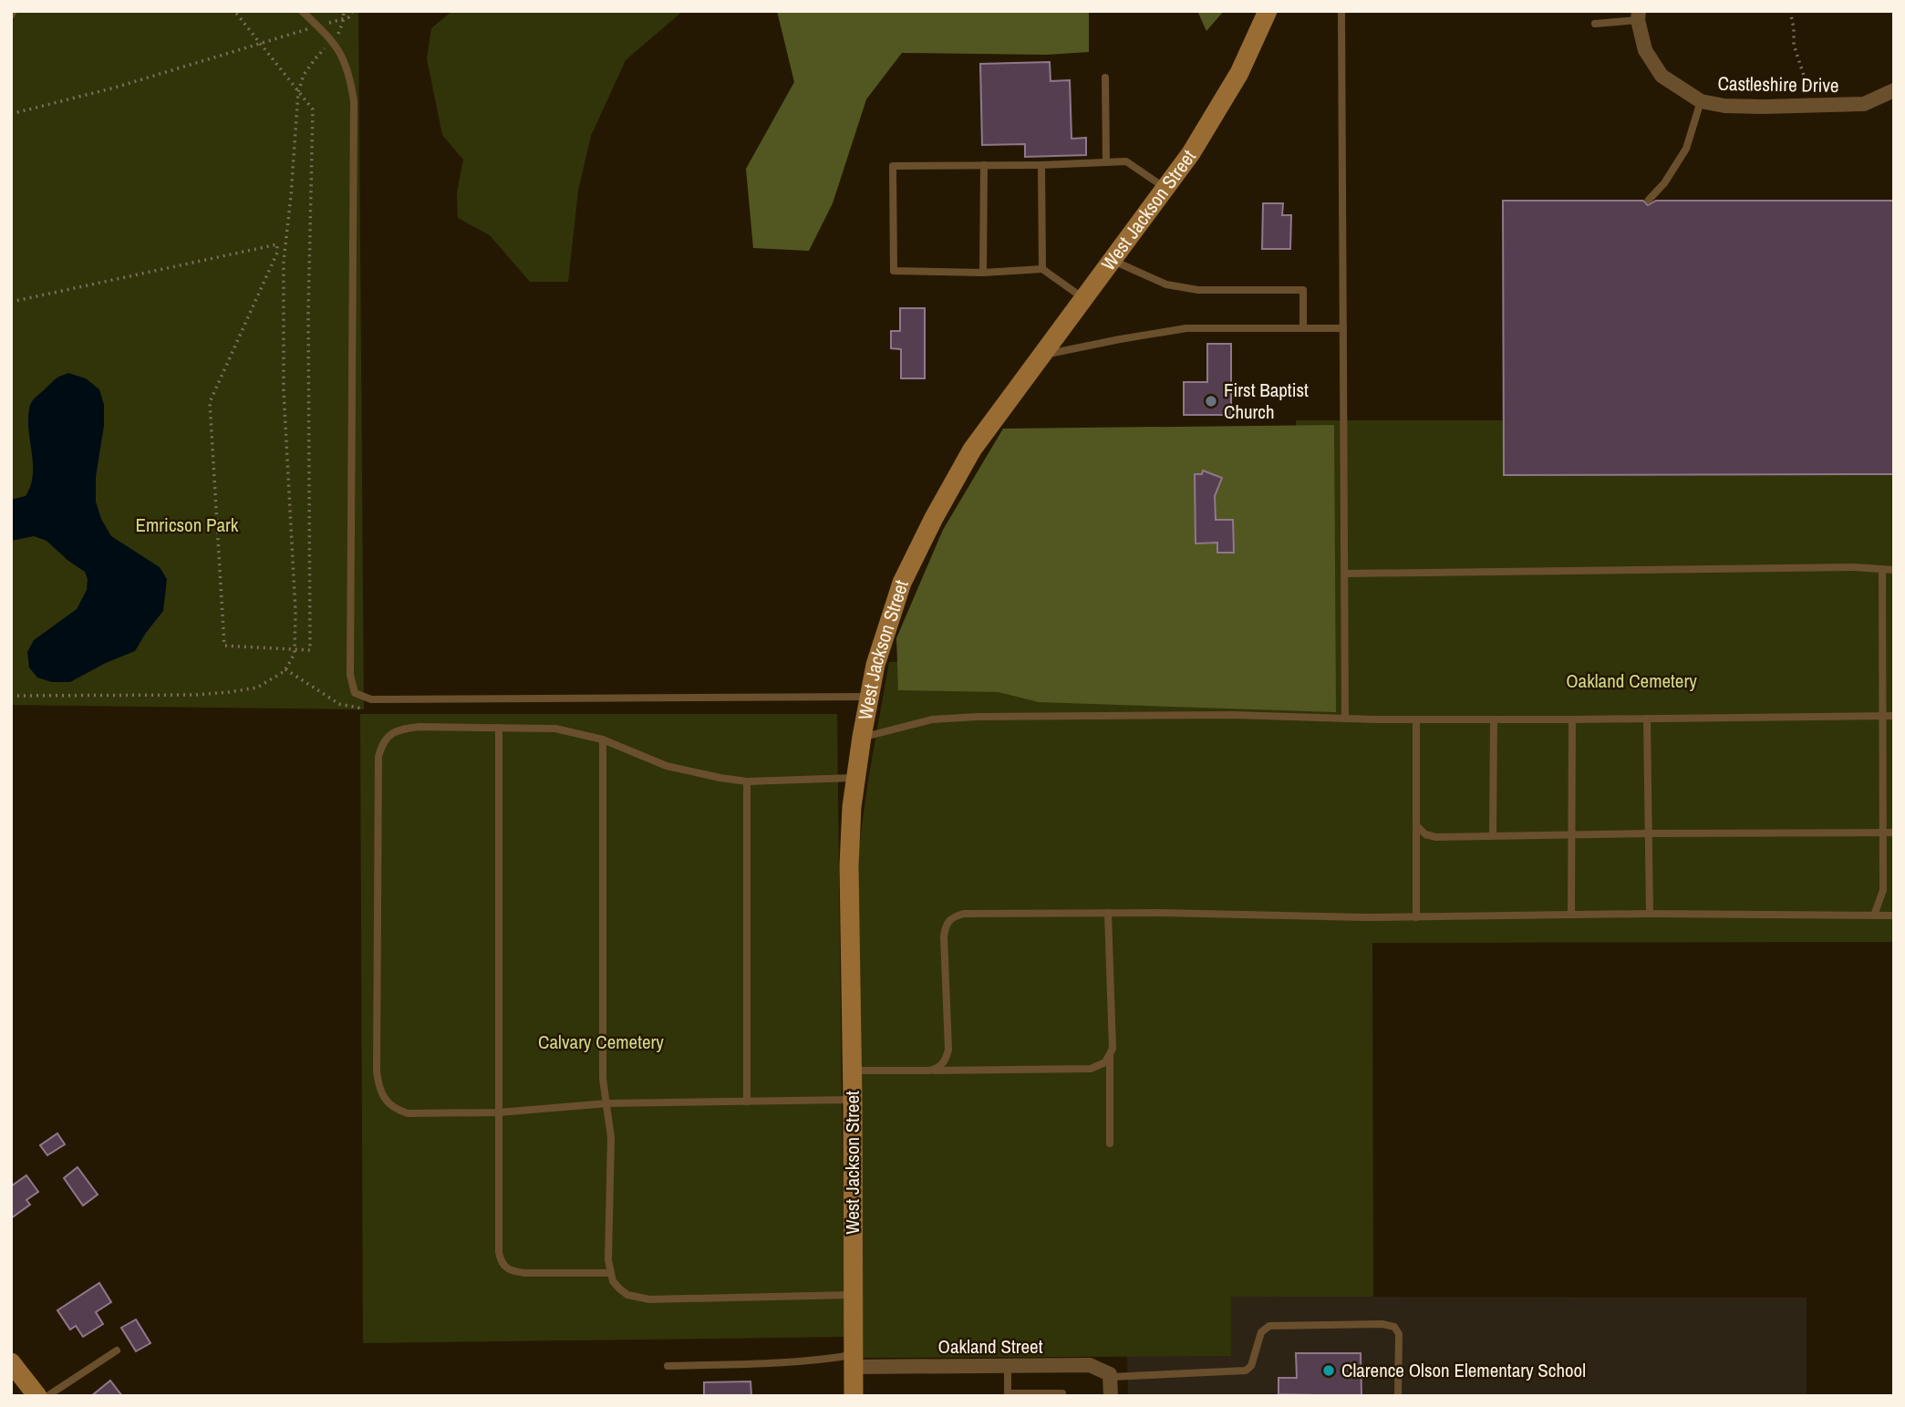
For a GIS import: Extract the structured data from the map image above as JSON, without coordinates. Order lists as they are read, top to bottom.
{
  "streets": {
    "street": ["Castleshire Drive", "West Jackson Street", "Oakland Street"]
  },
  "crossings": [
    ["West Jackson Street", "Oakland Street"]
  ],
  "parks": ["Emricson Park", "Oakland Cemetery", "Calvary Cemetery"],
  "places": ["First Baptist Church", "Clarence Olson Elementary School"]
}
